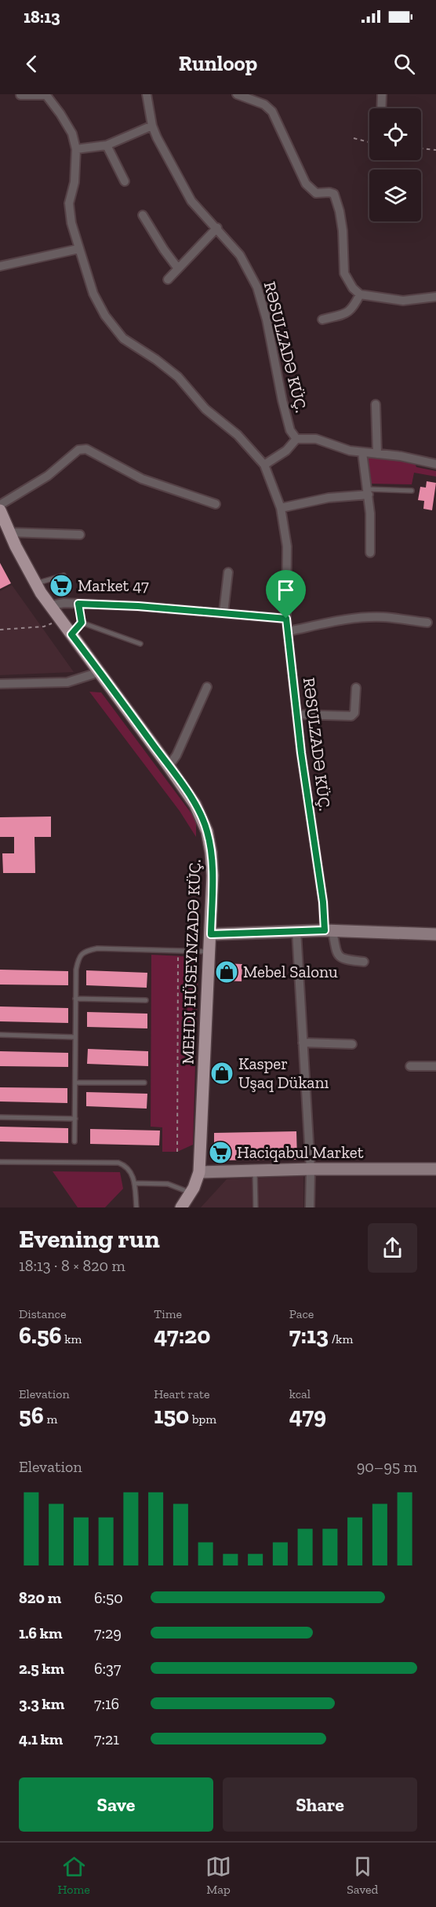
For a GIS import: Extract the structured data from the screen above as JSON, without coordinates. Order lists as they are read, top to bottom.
{
  "streets": {
    "main road": ["MEHDI HÜSEYNZADƏ KÜÇ."],
    "street": ["RƏSULZADƏ KÜÇ."]
  },
  "places": {
    "supermarket": ["Market 47", "Haciqabul Market"],
    "shop": ["Mebel Salonu", "Kasper Uşaq Dükanı"]
  },
  "page": {
    "status": "18:13",
    "header": "Runloop",
    "heading": ["Evening run", "18:13 · 8 × 820 m"],
    "stats": [
      ["Distance", "6.56 km"],
      ["Time", "47:20"],
      ["Pace", "7:13 /km"],
      ["Elevation", "56 m"],
      ["Heart rate", "150 bpm"],
      ["kcal", "479"]
    ],
    "chart": ["Elevation", "90–95 m"],
    "list": [
      {
        "name": "820 m",
        "note": "6:50"
      },
      {
        "name": "1.6 km",
        "note": "7:29"
      },
      {
        "name": "2.5 km",
        "note": "6:37"
      },
      {
        "name": "3.3 km",
        "note": "7:16"
      },
      {
        "name": "4.1 km",
        "note": "7:21"
      }
    ],
    "buttons": ["Save", "Share"],
    "tabs": ["Home", "Map", "Saved"]
  }
}
